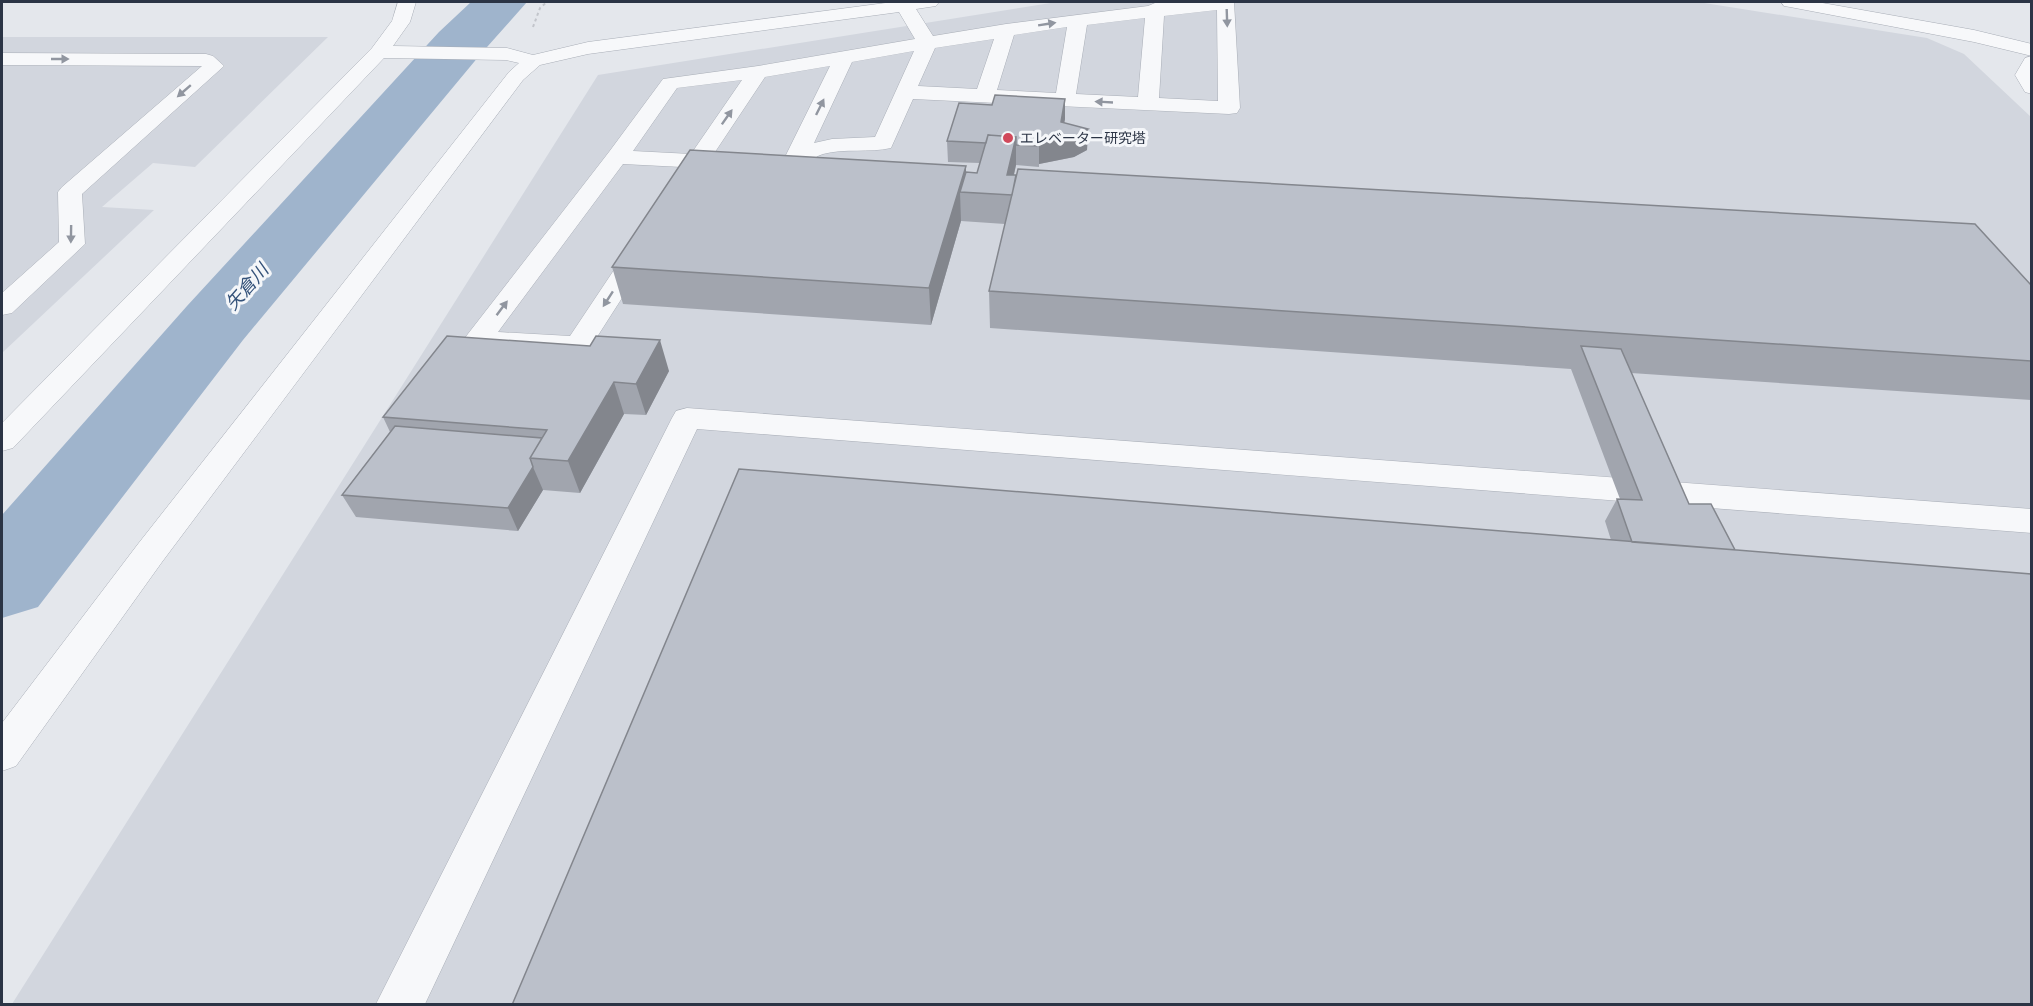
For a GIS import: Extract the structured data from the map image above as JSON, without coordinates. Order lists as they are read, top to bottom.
{
  "water": ["矢倉川"],
  "places": ["エレベーター研究塔"]
}
